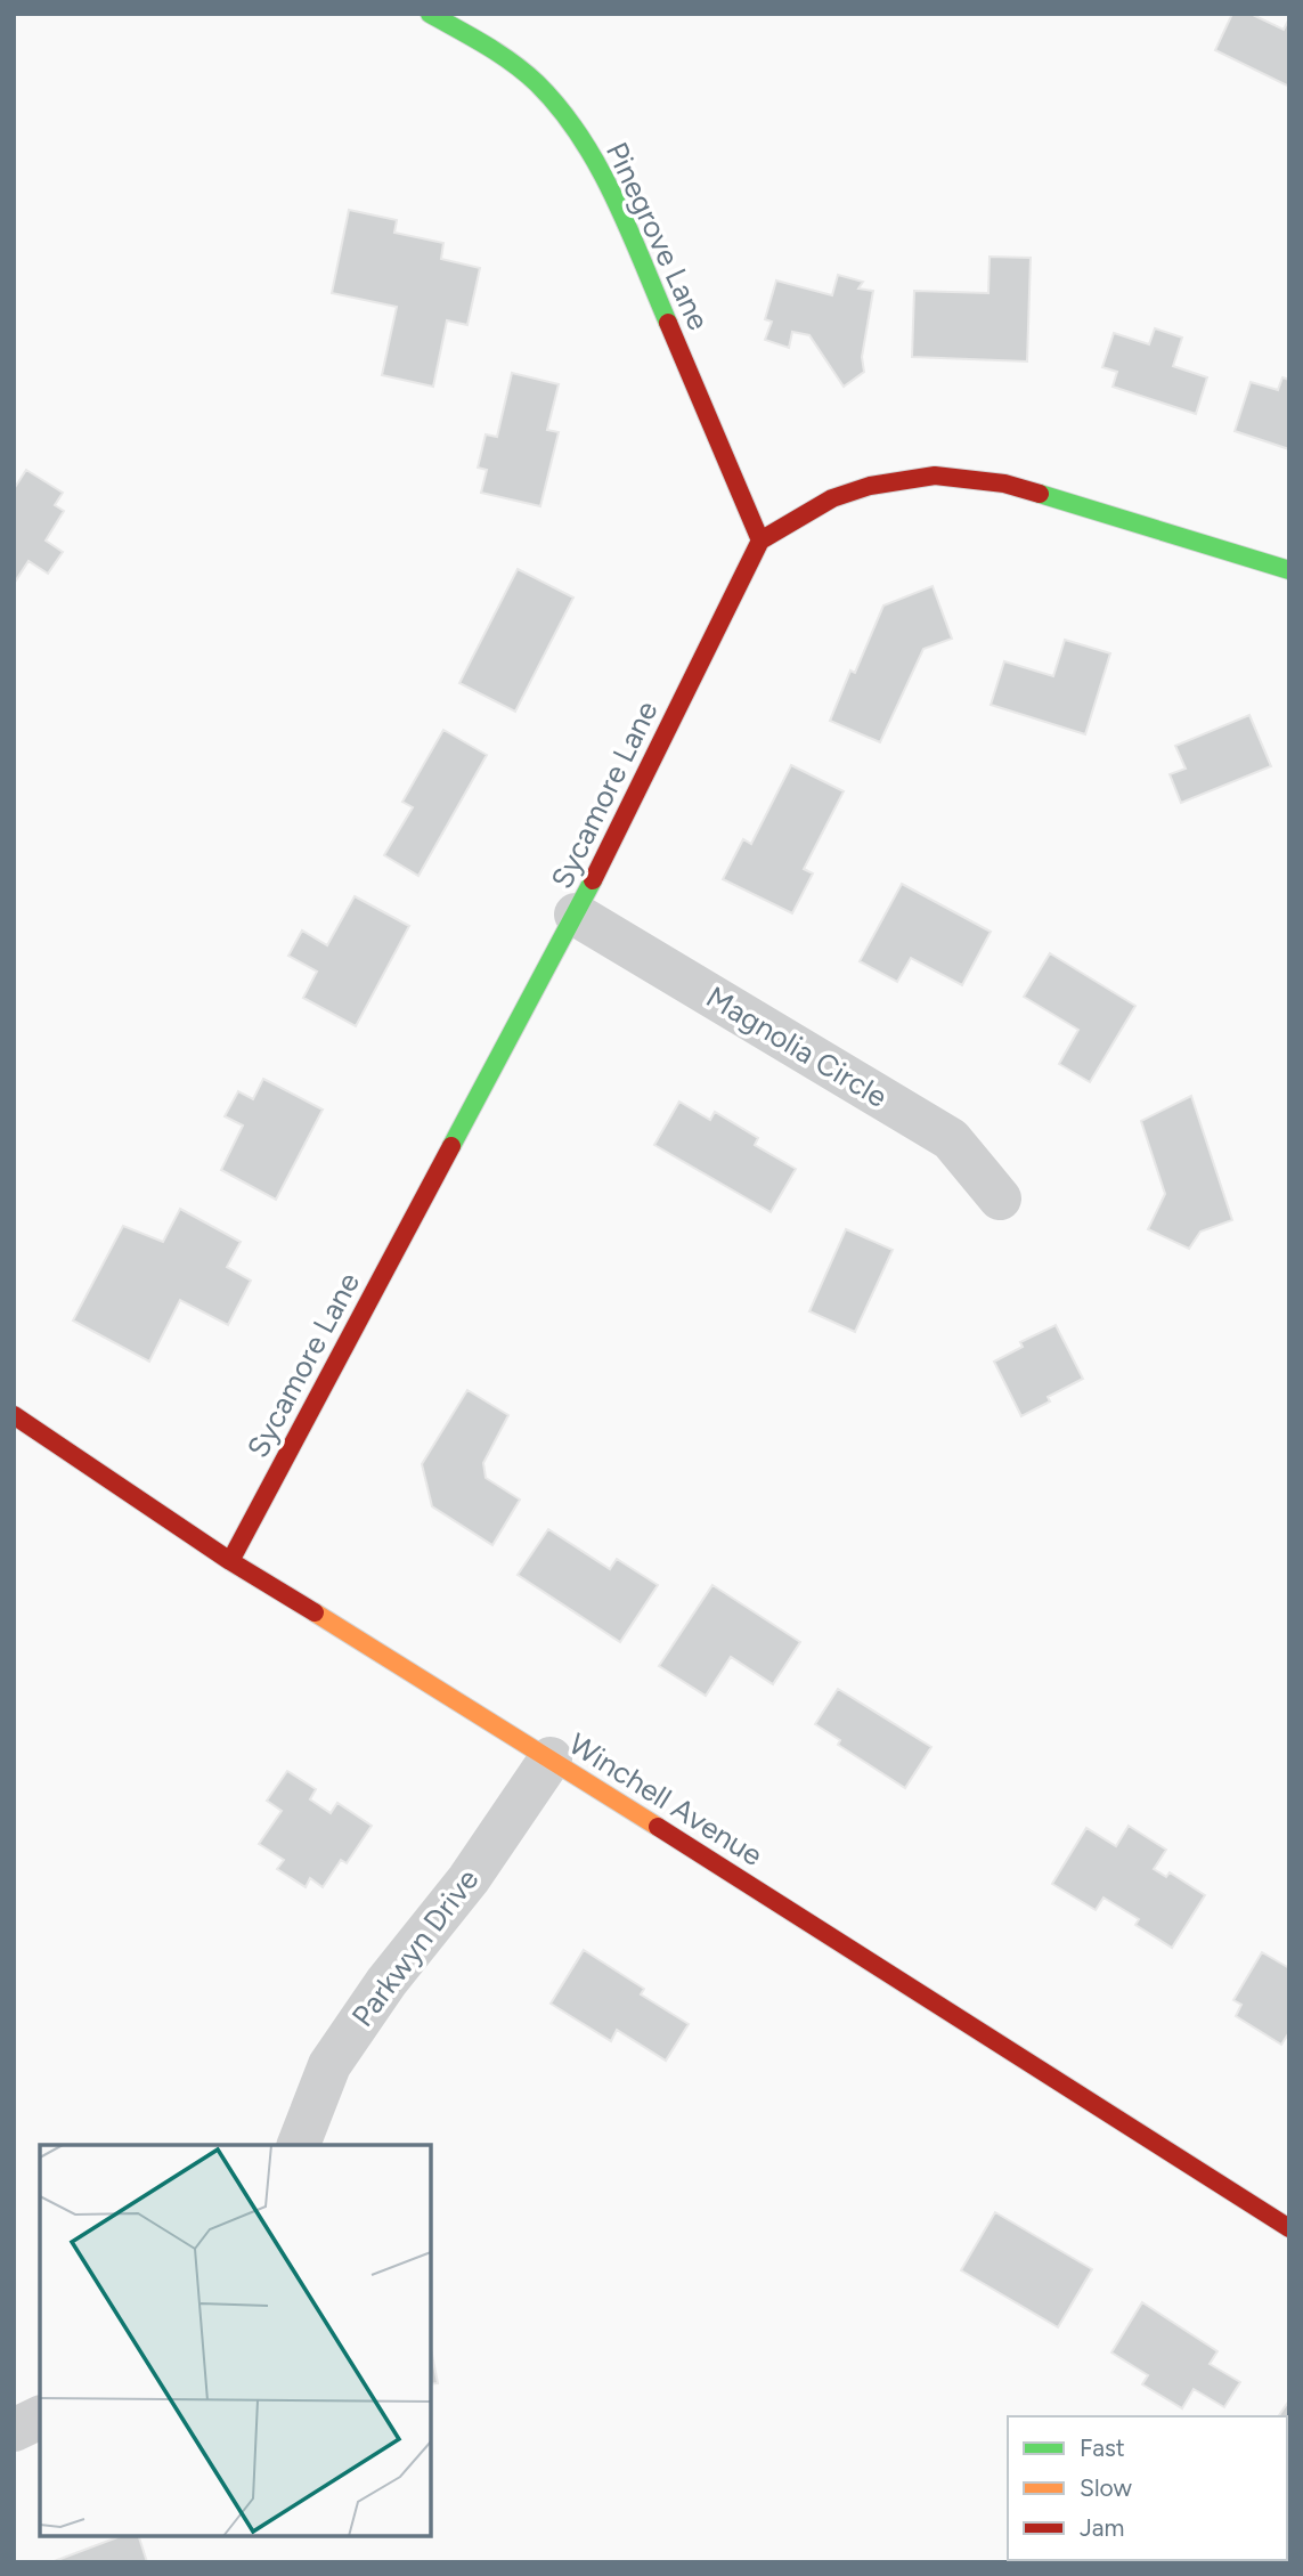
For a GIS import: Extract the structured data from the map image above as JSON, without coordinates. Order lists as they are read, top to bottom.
{
  "streets": {
    "street": [
      "Pinegrove Lane",
      "Sycamore Lane",
      "Magnolia Circle",
      "Winchell Avenue",
      "Parkwyn Drive"
    ]
  },
  "crossings": [
    ["Pinegrove Lane", "Sycamore Lane"],
    ["Sycamore Lane", "Magnolia Circle"],
    ["Sycamore Lane", "Winchell Avenue"],
    ["Winchell Avenue", "Parkwyn Drive"]
  ],
  "legend": ["Fast", "Slow", "Jam"]
}
